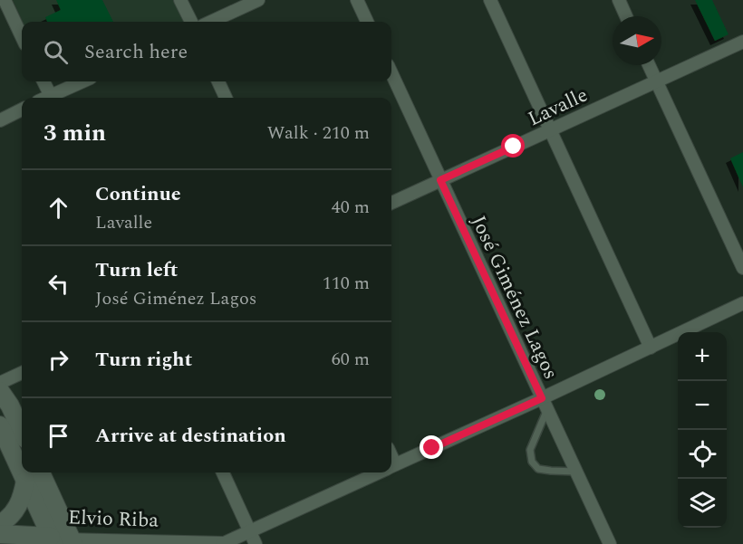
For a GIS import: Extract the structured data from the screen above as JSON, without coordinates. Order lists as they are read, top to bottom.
{
  "streets": {
    "main road": ["Elvio Riba"],
    "street": ["Lavalle", "José Giménez Lagos"]
  },
  "crossings": [
    ["Lavalle", "José Giménez Lagos"]
  ],
  "north": "right",
  "page": {
    "search": "Search here",
    "heading": ["3 min", "Walk · 210 m"],
    "list": [
      ["Continue", "Lavalle", "40 m"],
      ["Turn left", "José Giménez Lagos", "110 m"],
      ["Turn right", "60 m"],
      "Arrive at destination"
    ],
    "map_buttons": ["+", "−"]
  }
}
